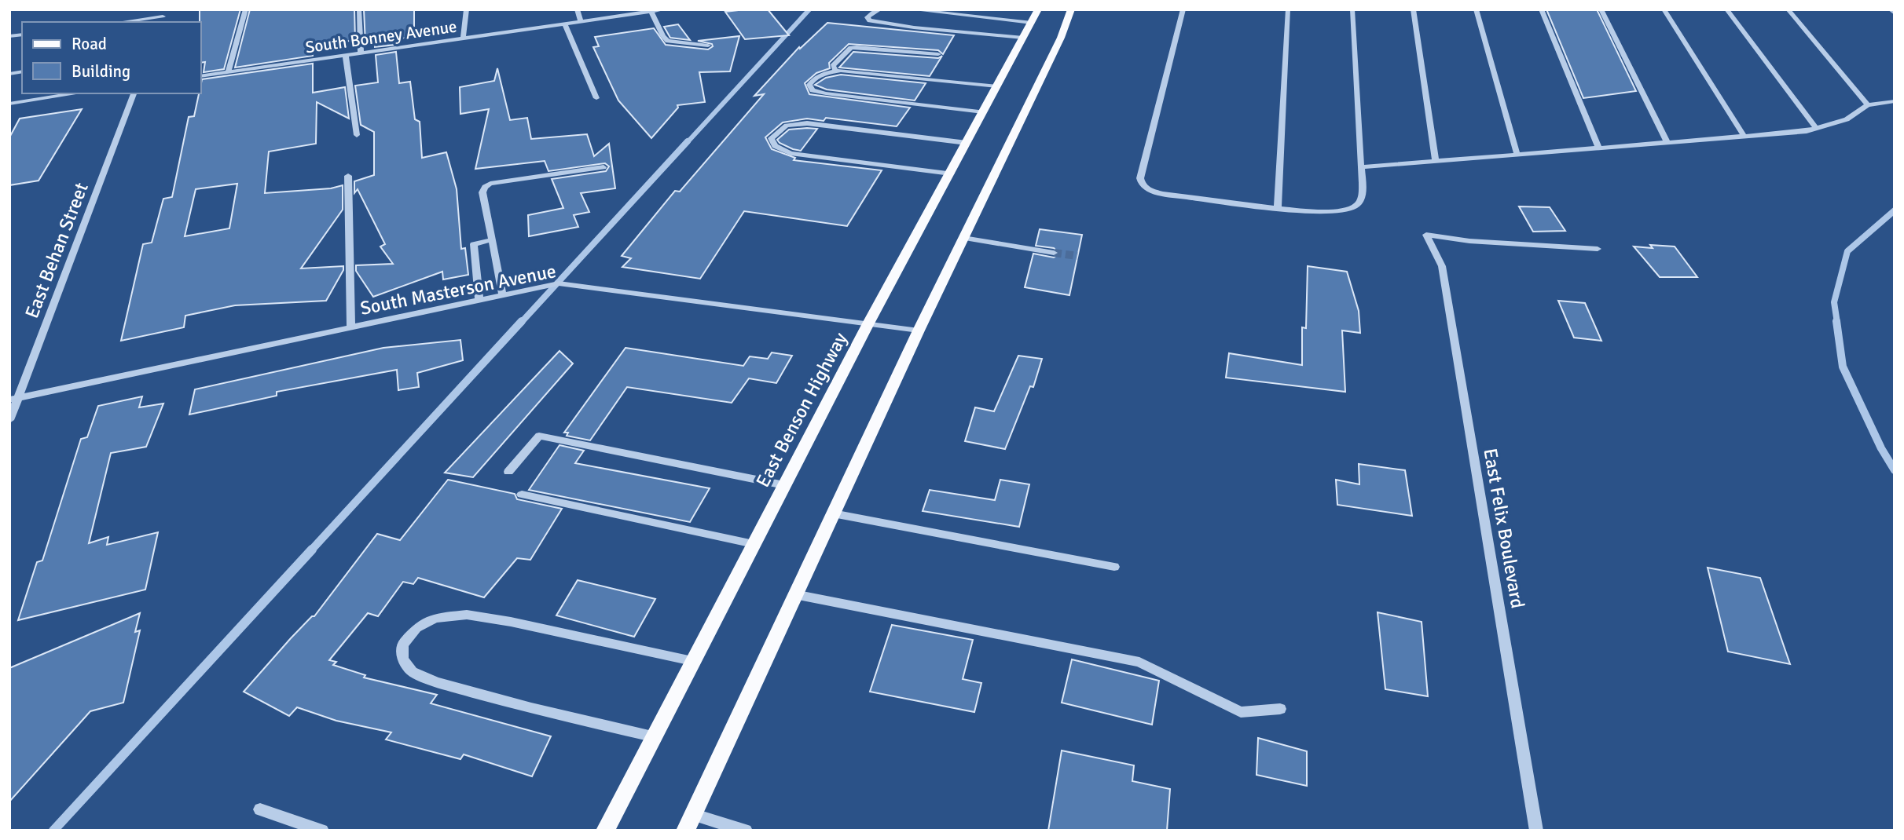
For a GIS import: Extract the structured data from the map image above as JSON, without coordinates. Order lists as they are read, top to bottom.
{
  "streets": {
    "main road": ["East Benson Highway"],
    "street": [
      "South Bonney Avenue",
      "East Behan Street",
      "South Masterson Avenue",
      "East Felix Boulevard"
    ]
  },
  "crossings": [
    ["East Behan Street", "South Masterson Avenue"],
    ["South Masterson Avenue", "East Benson Highway"]
  ],
  "legend": ["Road", "Building"]
}
